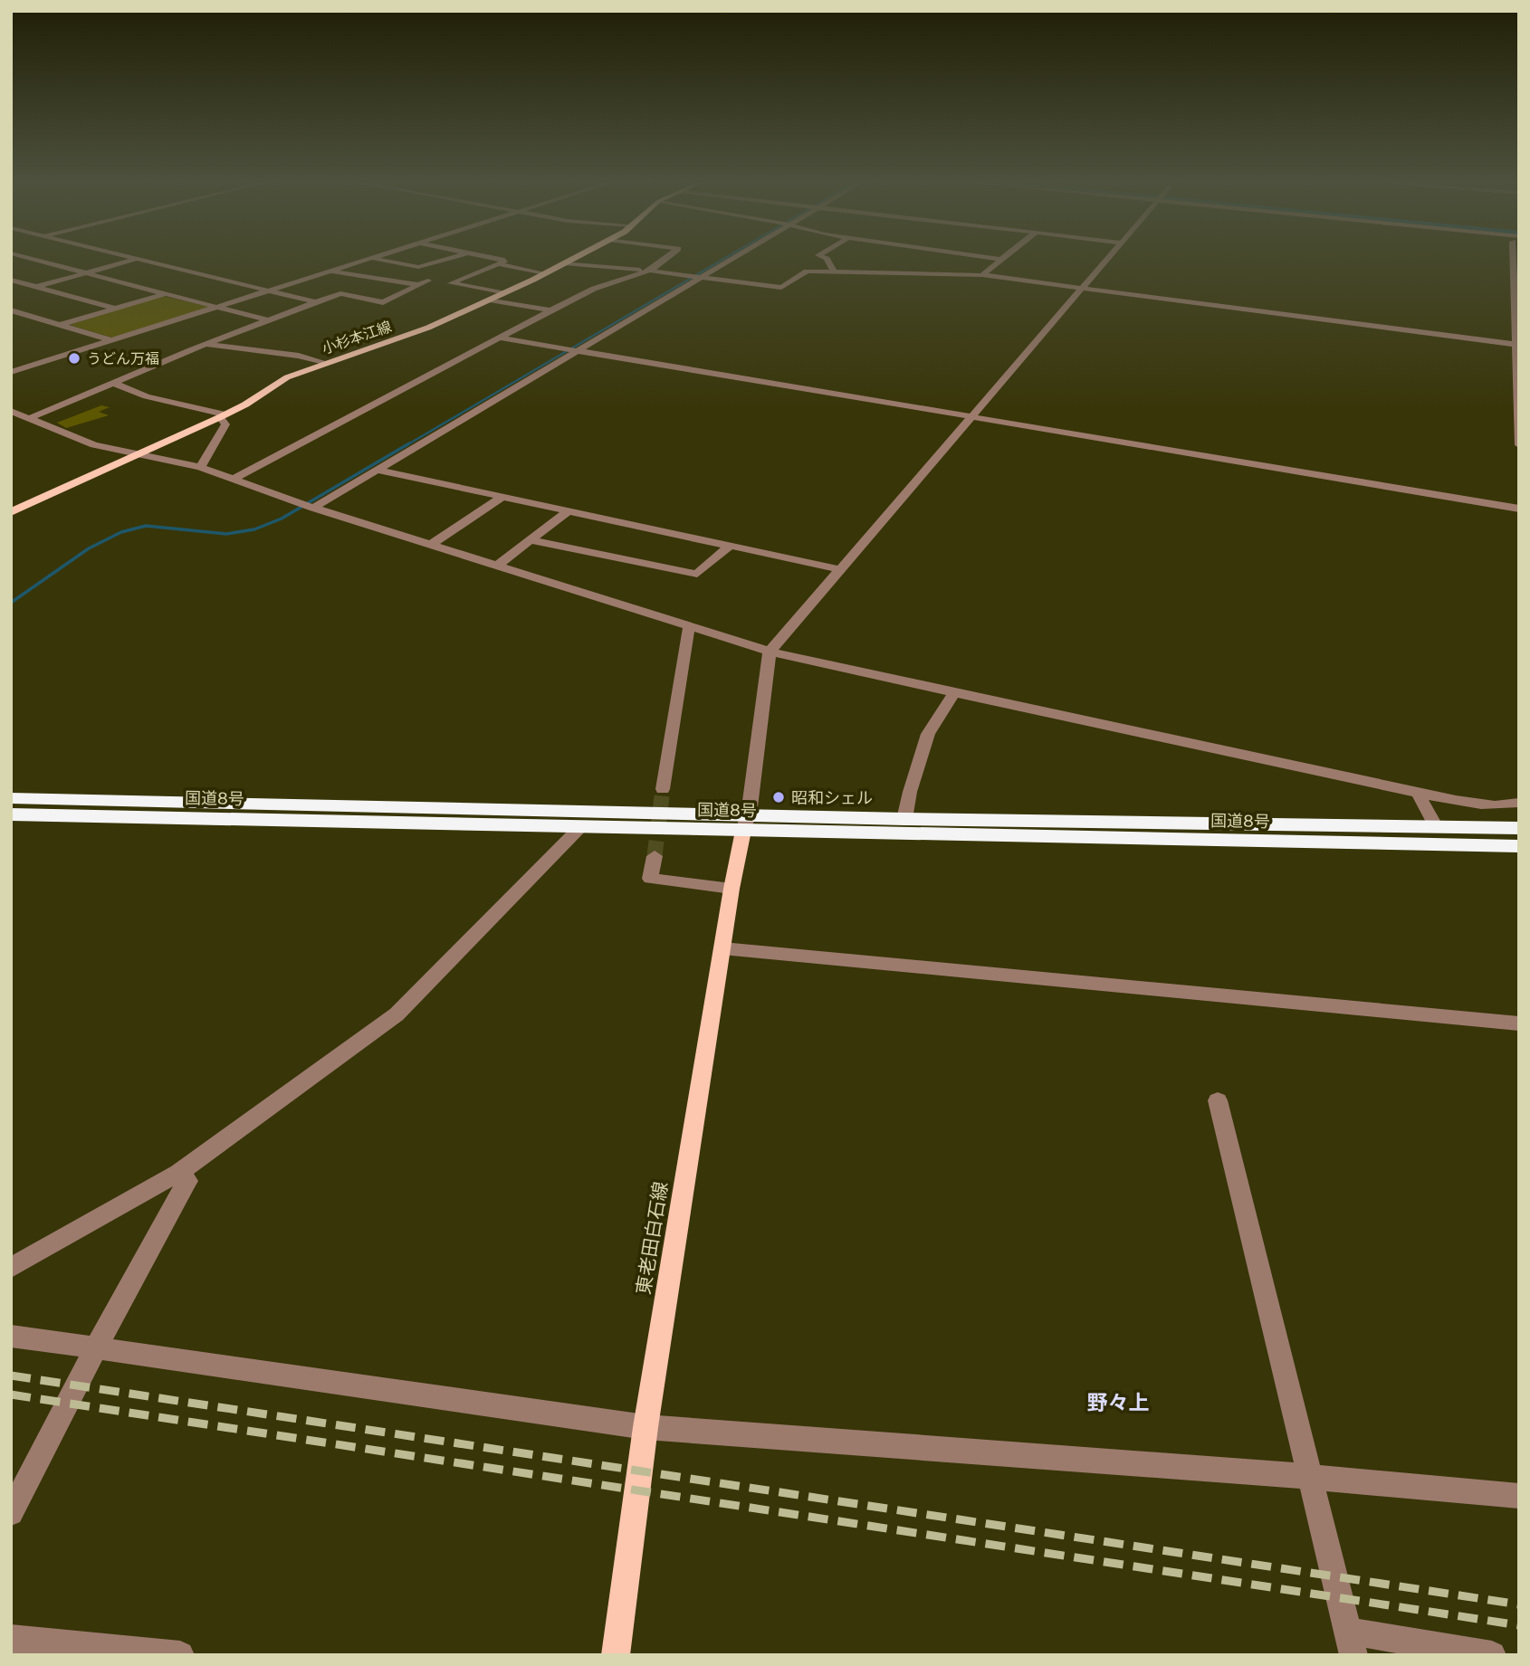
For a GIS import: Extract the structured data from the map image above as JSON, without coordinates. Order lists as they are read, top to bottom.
{
  "streets": {
    "highway": ["国道8号"],
    "main road": ["小杉本江線", "東老田白石線"]
  },
  "crossings": [
    ["国道8号", "東老田白石線"]
  ],
  "districts": ["野々上"],
  "places": ["うどん万福", "昭和シェル"]
}
